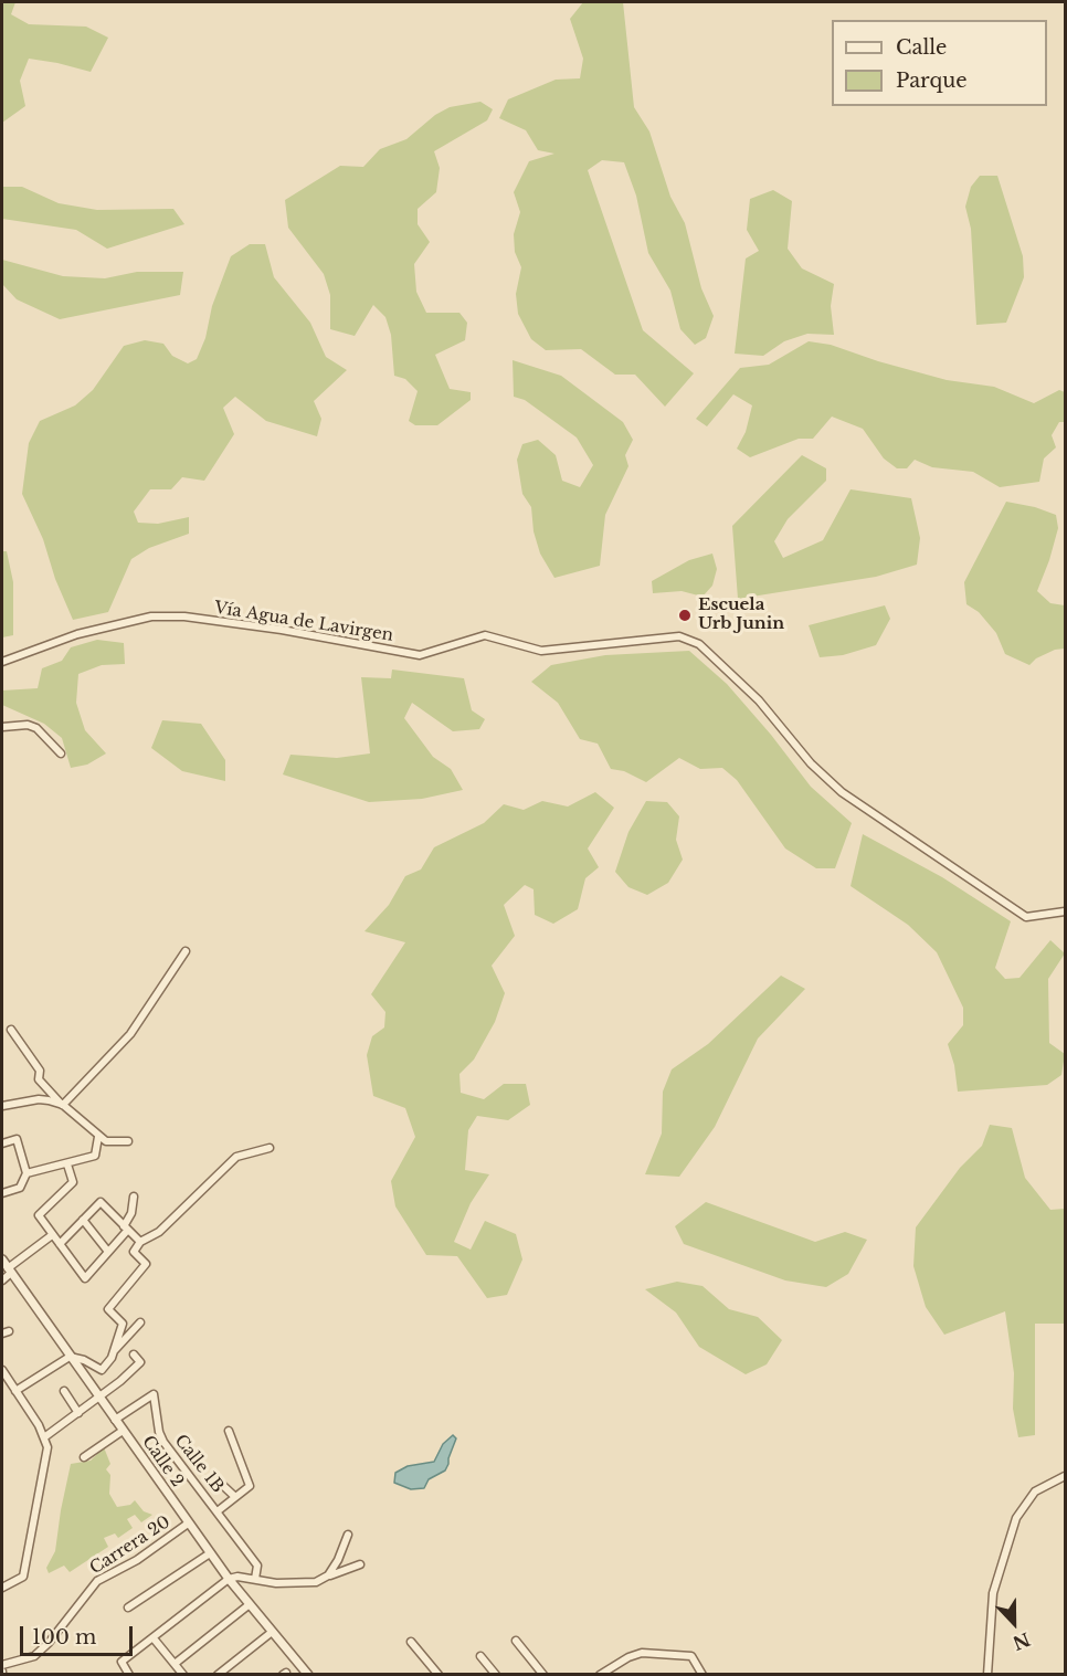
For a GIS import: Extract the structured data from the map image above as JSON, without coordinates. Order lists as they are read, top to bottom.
{
  "streets": {
    "street": [
      "Vía Agua de Lavirgen",
      "Calle 2",
      "Calle 1B",
      "Carrera 20"
    ]
  },
  "crossings": [
    ["Calle 2", "Calle 1B"],
    ["Calle 2", "Carrera 20"]
  ],
  "places": ["Escuela Urb Junin"],
  "legend": ["Calle", "Parque"],
  "scale_bar": "100 m",
  "north": "bottom"
}
